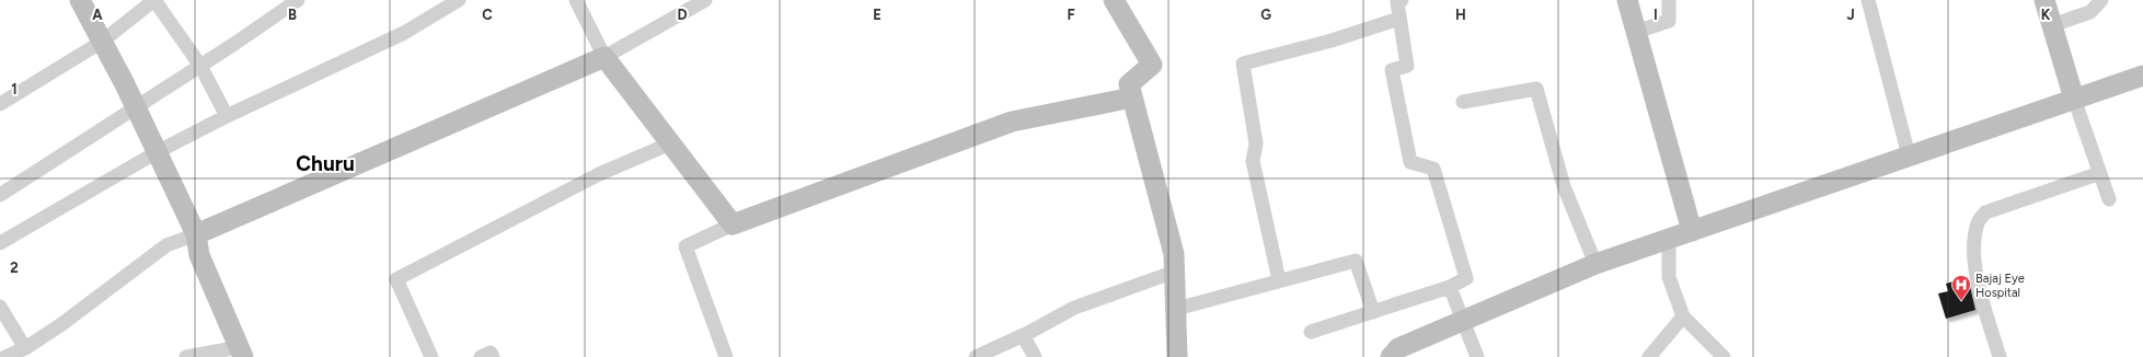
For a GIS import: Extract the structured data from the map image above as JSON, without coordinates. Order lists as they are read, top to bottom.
{
  "districts": ["Churu"],
  "places": {
    "hospital": ["Bajaj Eye Hospital"]
  },
  "grid": {
    "columns": [
      "A",
      "B",
      "C",
      "D",
      "E",
      "F",
      "G",
      "H",
      "I",
      "J",
      "K"
    ],
    "rows": ["1", "2"]
  }
}
